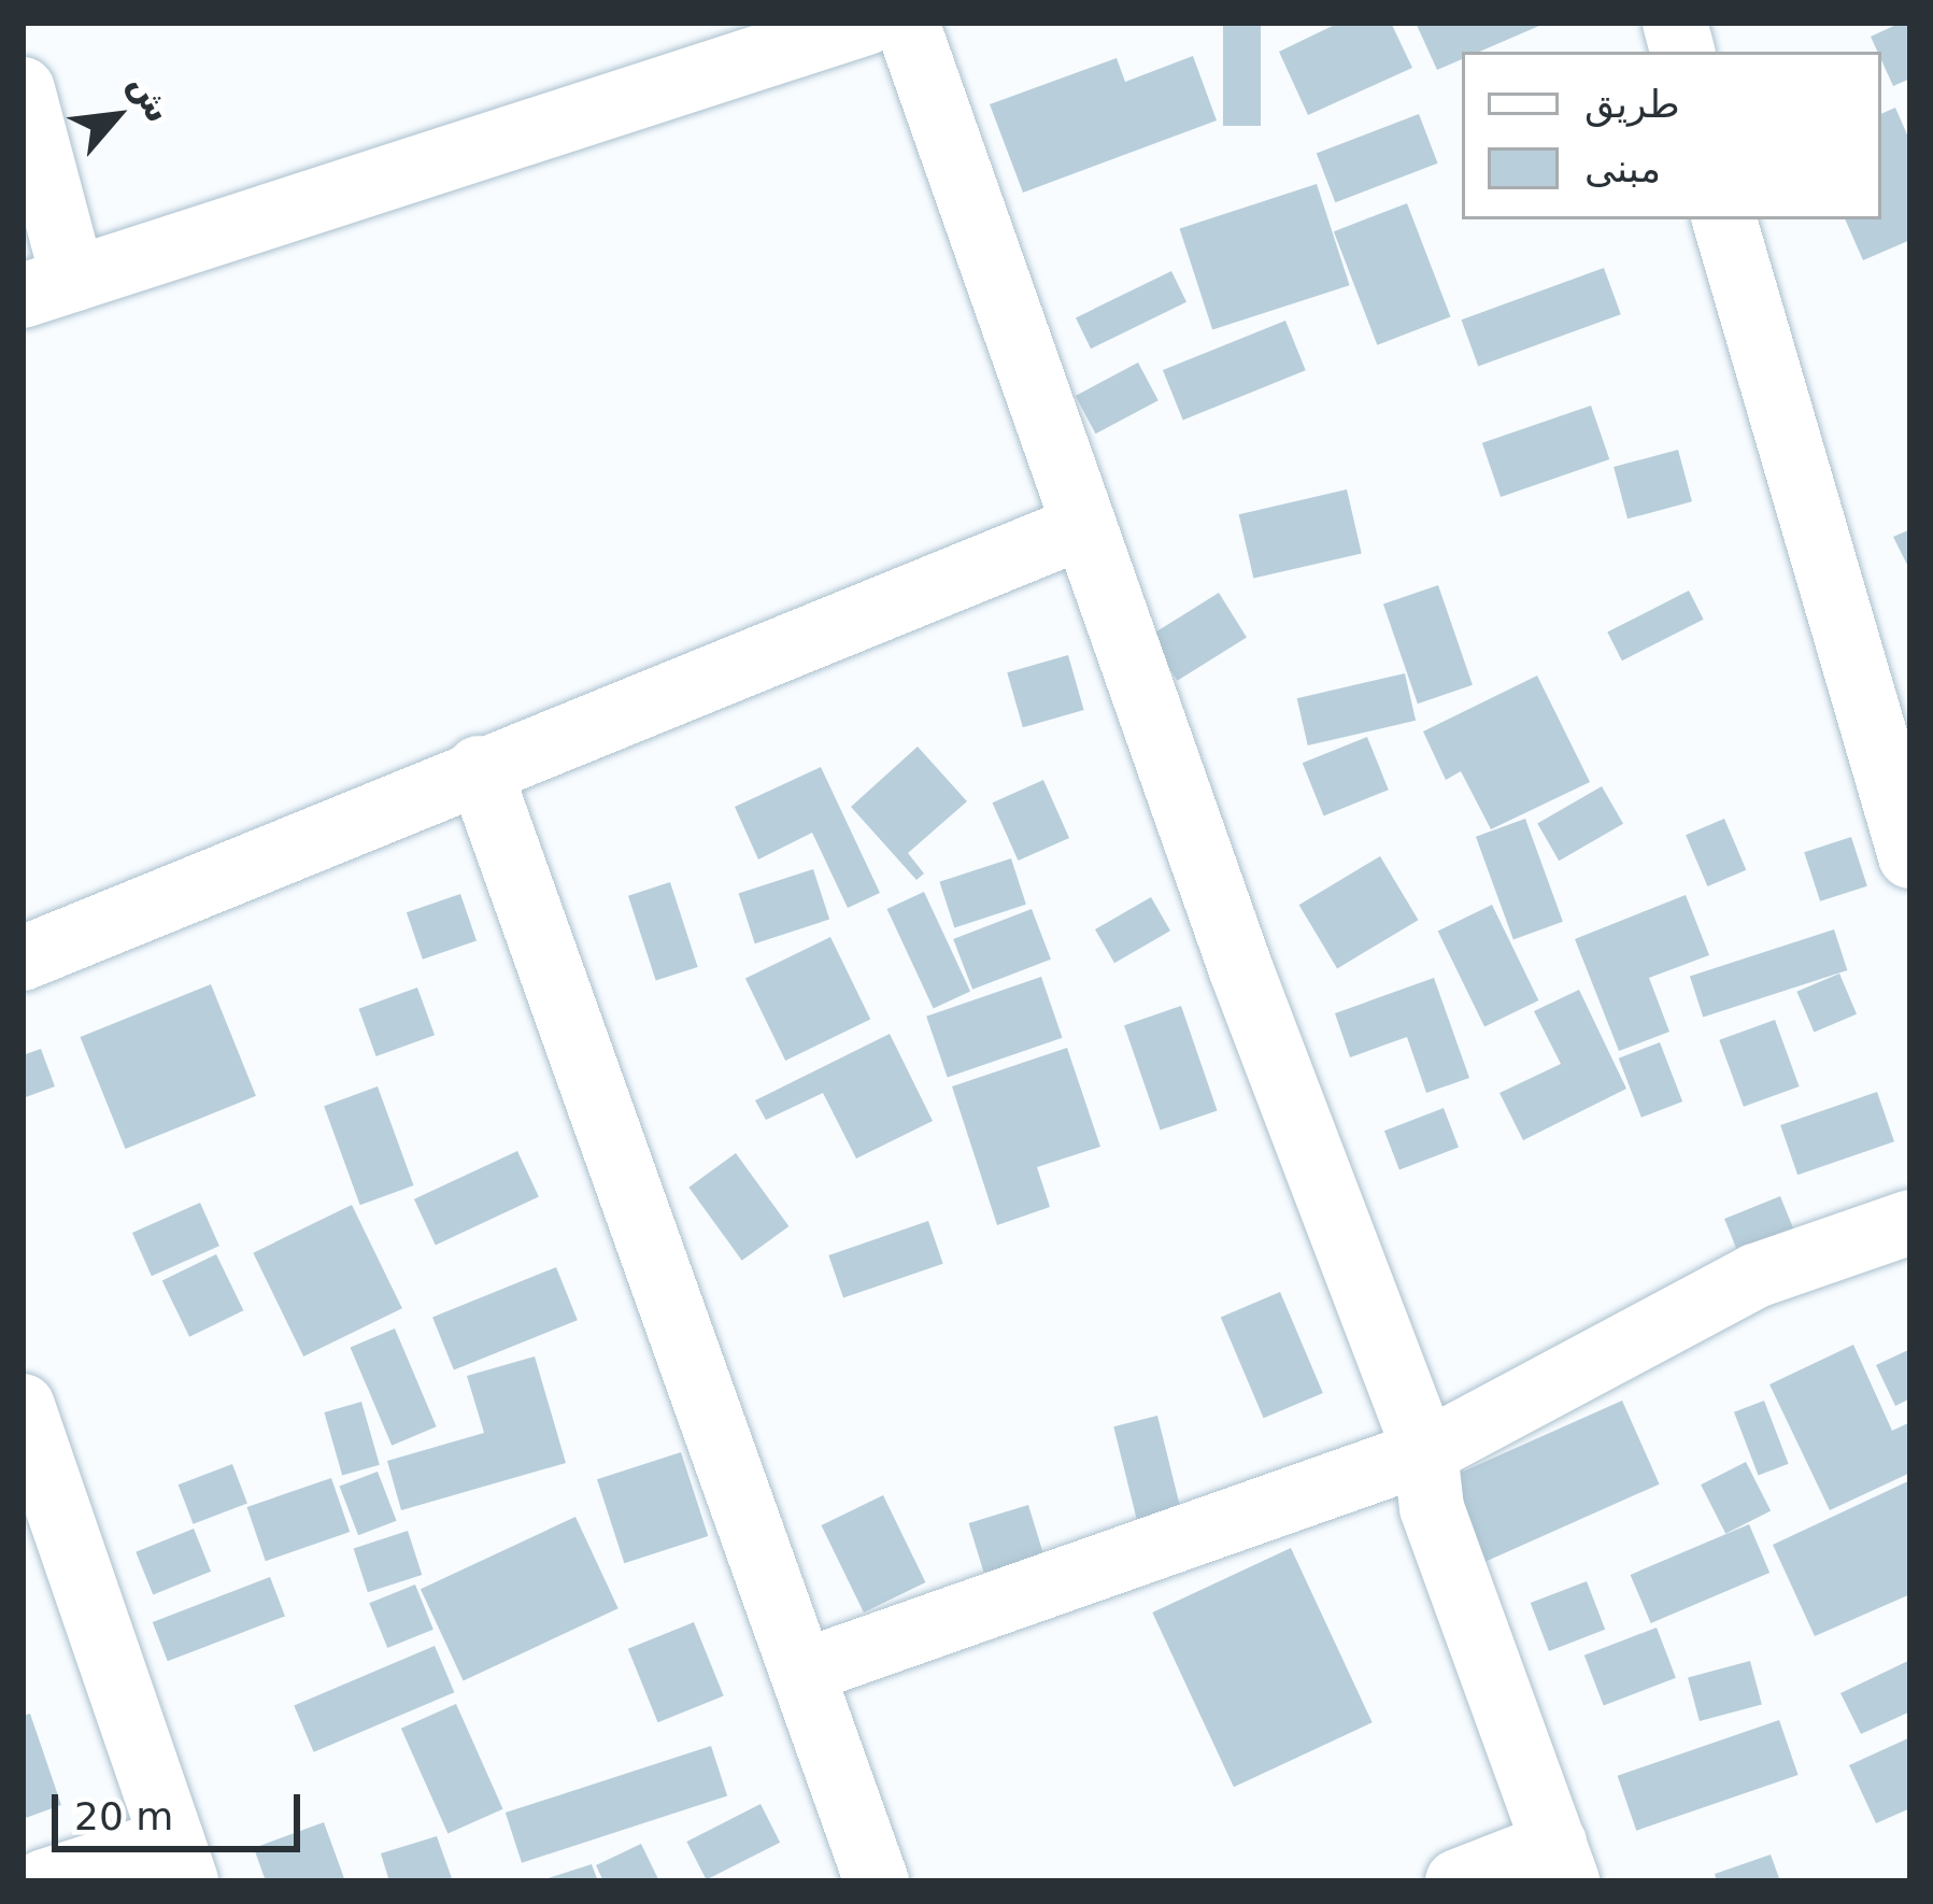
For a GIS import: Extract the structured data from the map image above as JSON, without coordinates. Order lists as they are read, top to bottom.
{
  "legend": ["طريق", "مبنى"],
  "scale_bar": "20 m",
  "north": "top right"
}
